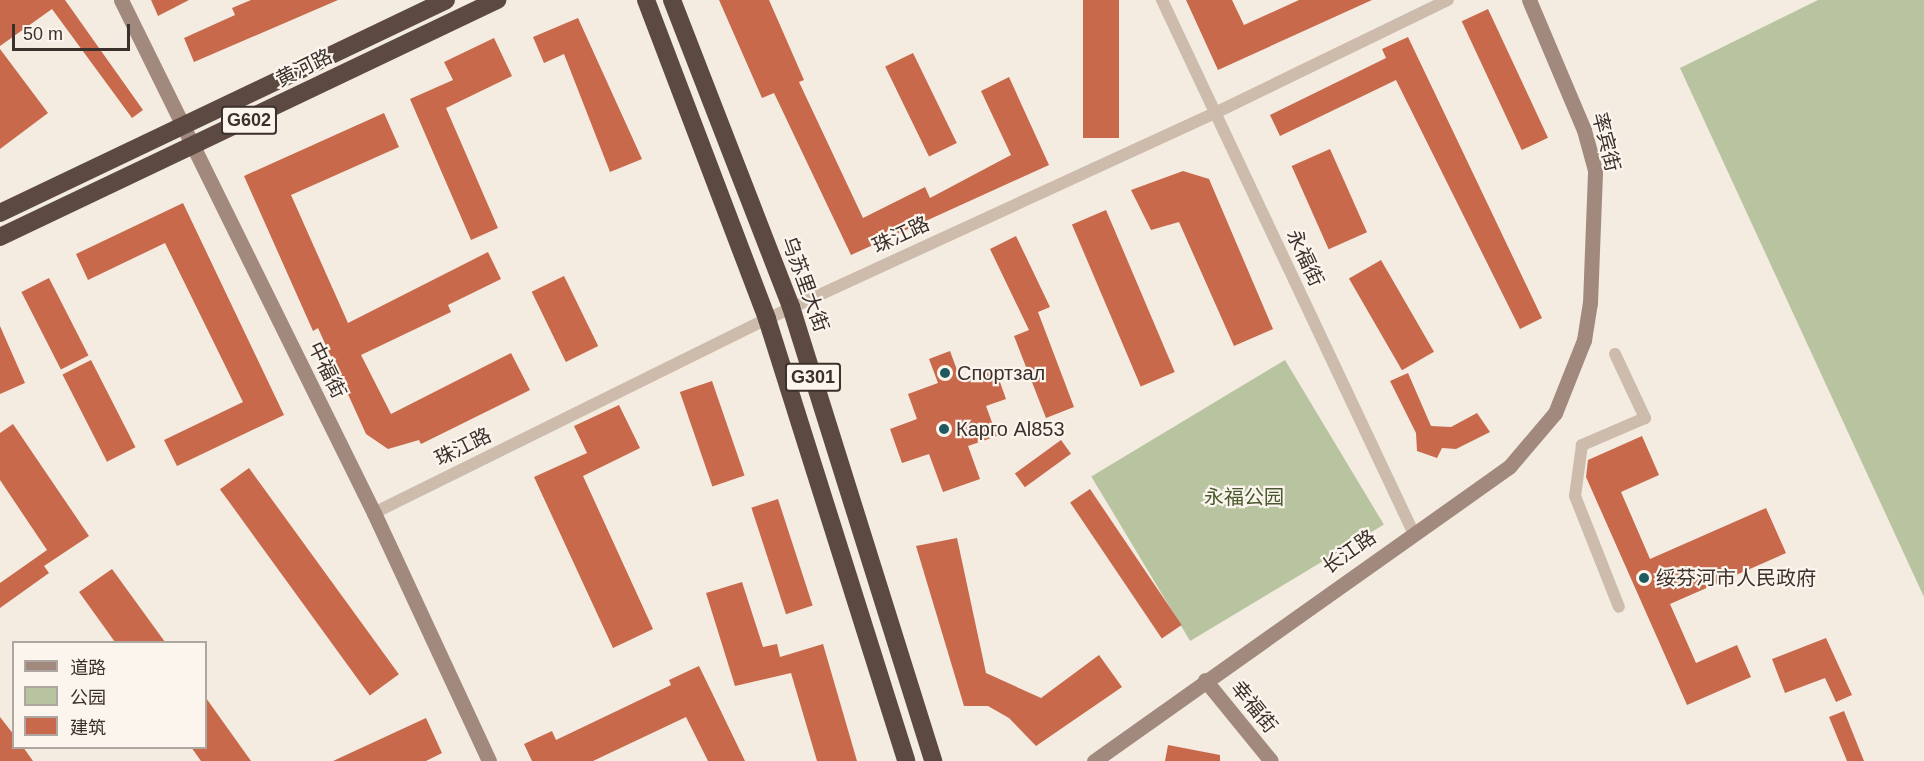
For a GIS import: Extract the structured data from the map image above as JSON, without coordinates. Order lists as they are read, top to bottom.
{
  "streets": {
    "highway": [
      "黄河路",
      "G602",
      "乌苏里大街",
      "G301"
    ],
    "street": [
      "率宾街",
      "珠江路",
      "永福街",
      "中福街",
      "长江路",
      "幸福街"
    ]
  },
  "crossings": [
    ["黄河路", "中福街"],
    ["率宾街", "长江路"],
    ["珠江路", "永福街"],
    ["珠江路", "乌苏里大街"],
    ["珠江路", "中福街"],
    ["珠江路", "G301"],
    ["永福街", "长江路"],
    ["长江路", "幸福街"]
  ],
  "parks": ["永福公园"],
  "places": ["Спортзал", "Карго Al853", "绥芬河市人民政府"],
  "legend": ["道路", "公园", "建筑"],
  "scale_bar": "50 m"
}
